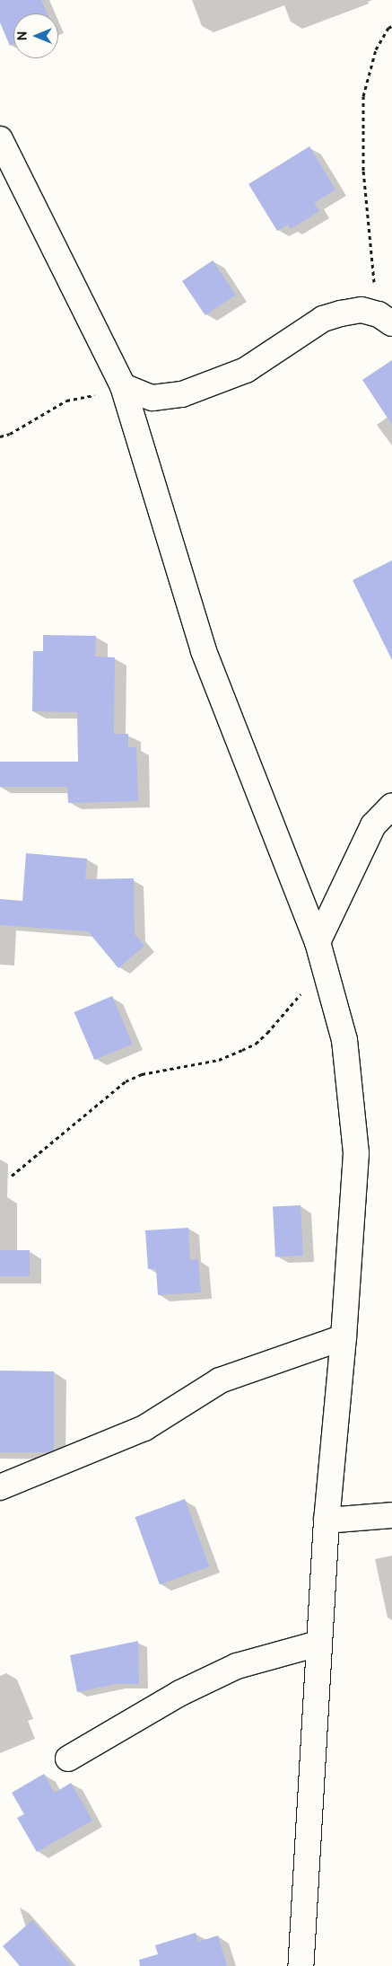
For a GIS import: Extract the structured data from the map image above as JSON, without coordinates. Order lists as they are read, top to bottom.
{
  "north": "left"
}
